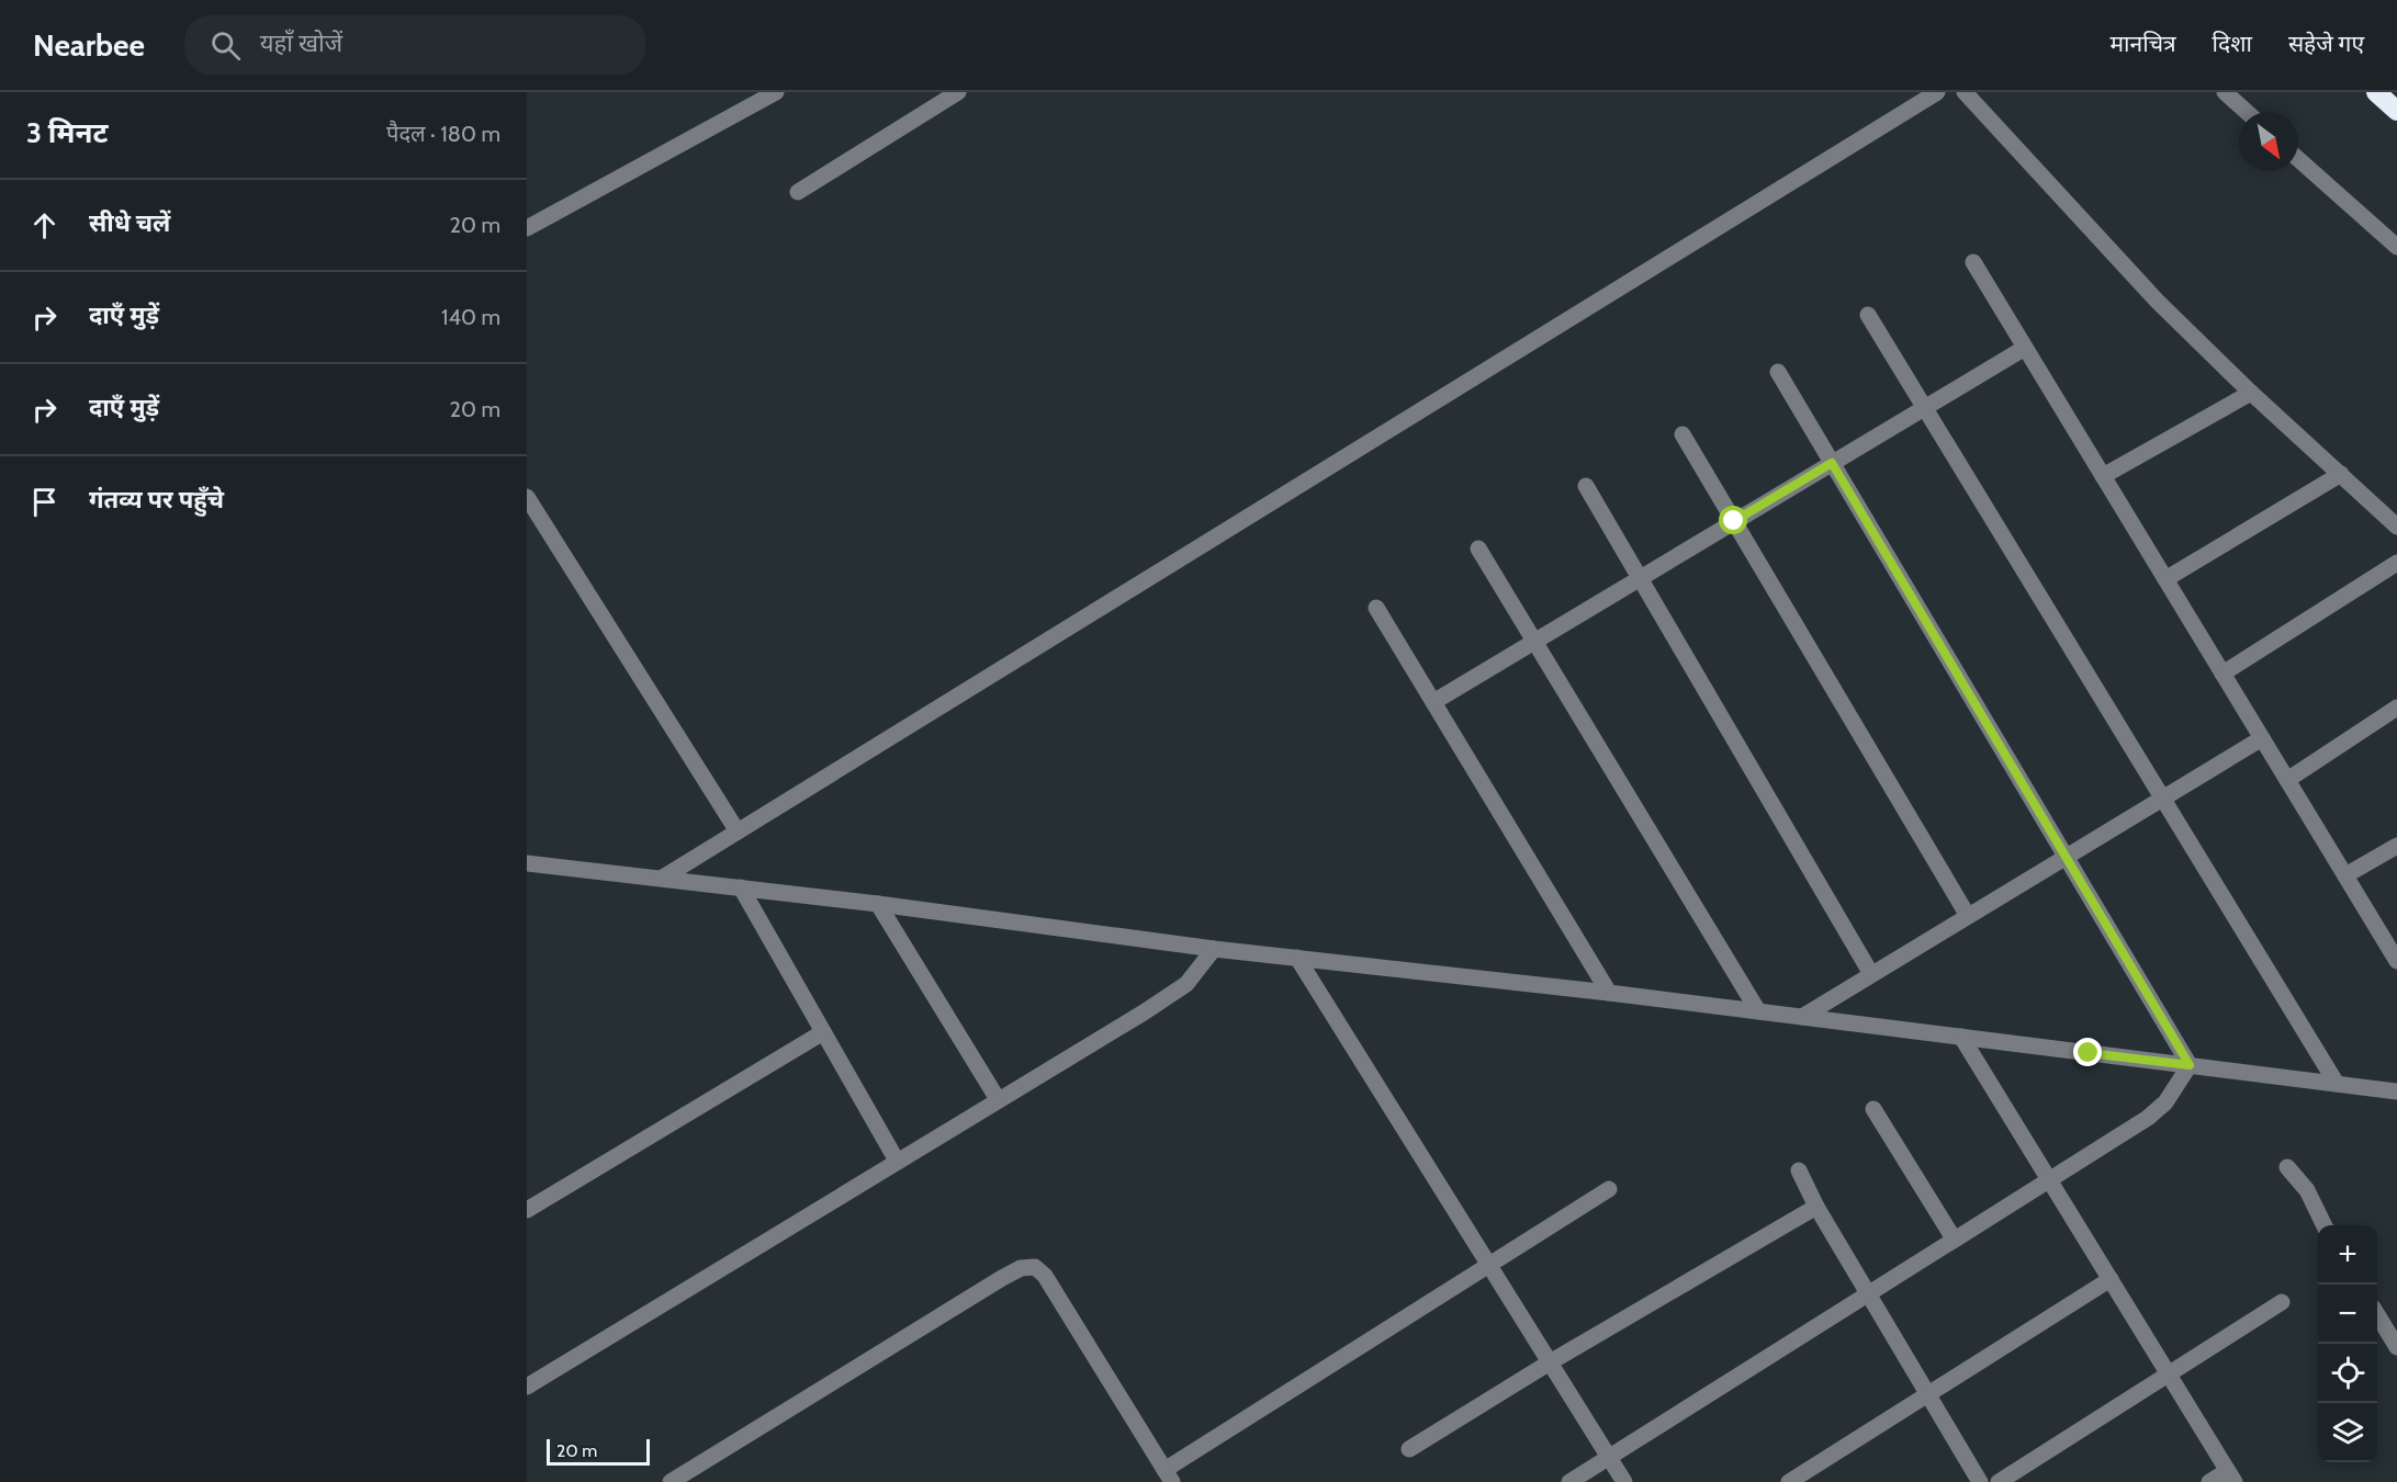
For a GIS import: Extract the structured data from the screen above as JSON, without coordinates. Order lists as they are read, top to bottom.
{
  "scale_bar": "20 m",
  "north": "bottom right",
  "page": {
    "header": "Nearbee",
    "search": "यहाँ खोजें",
    "nav": ["मानचित्र", "दिशा", "सहेजे गए"],
    "heading": ["3 मिनट", "पैदल · 180 m"],
    "list": [
      ["सीधे चलें", "20 m"],
      ["दाएँ मुड़ें", "140 m"],
      ["दाएँ मुड़ें", "20 m"],
      "गंतव्य पर पहुँचे"
    ],
    "map_buttons": ["+", "−"],
    "scale": "20 m"
  }
}
